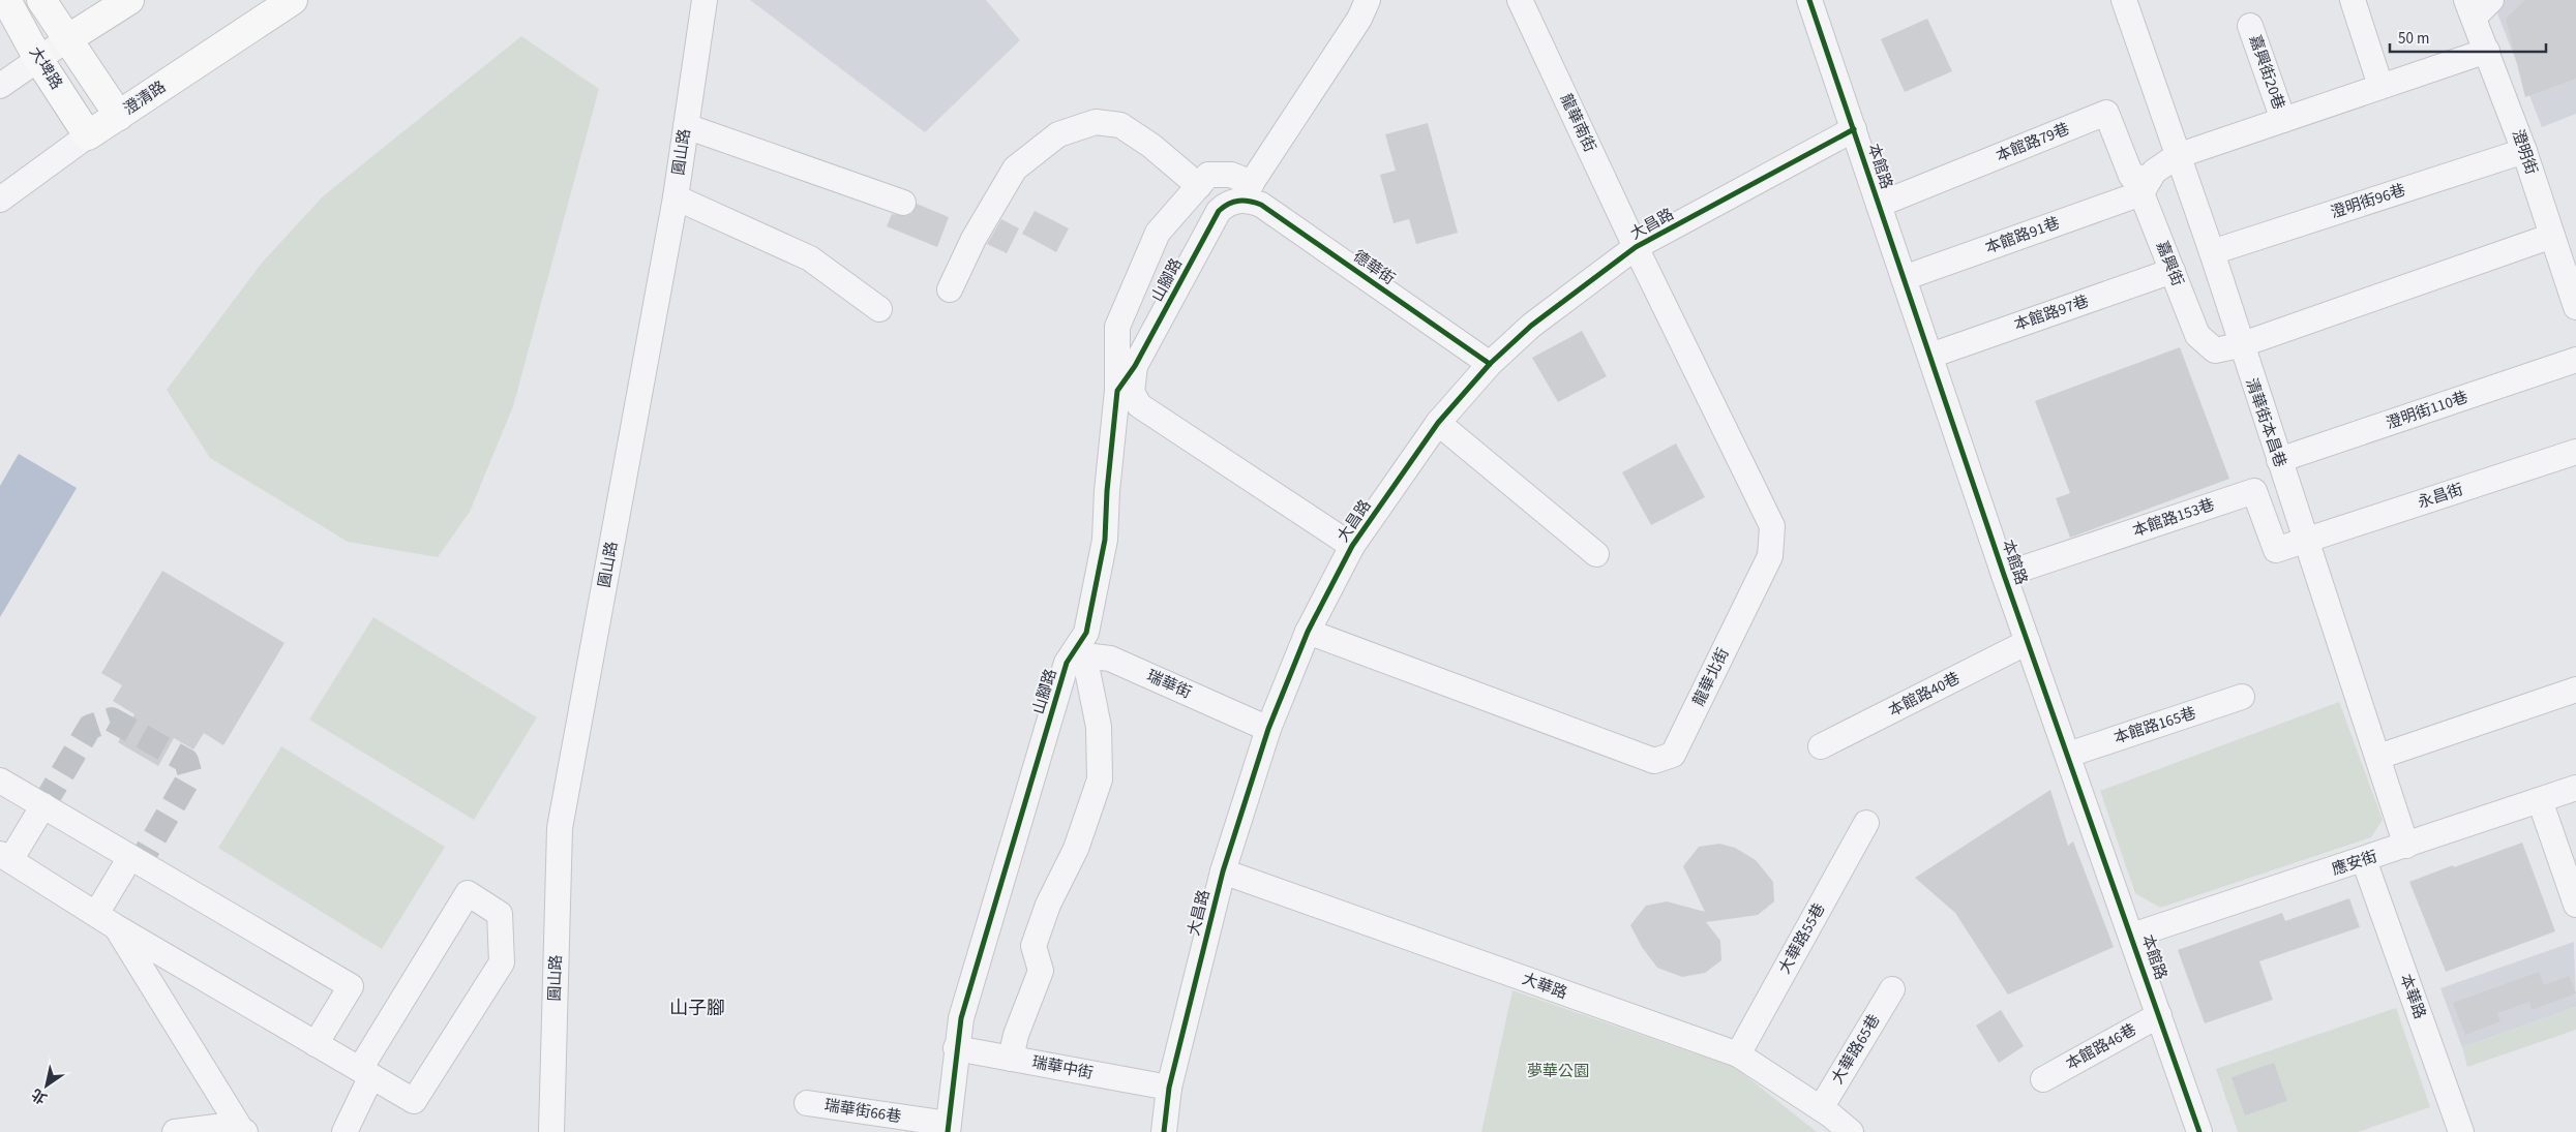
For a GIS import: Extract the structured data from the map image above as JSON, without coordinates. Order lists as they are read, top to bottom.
{
  "streets": {
    "main road": ["大埤路", "澄清路"],
    "street": [
      "嘉興街20巷",
      "龍華南街",
      "本館路79巷",
      "圓山路",
      "澄明街",
      "本館路",
      "澄明街96巷",
      "大昌路",
      "本館路91巷",
      "嘉興街",
      "德華街",
      "山腳路",
      "本館路97巷",
      "澄明街110巷",
      "清華街本昌巷",
      "永昌街",
      "本館路153巷",
      "龍華北街",
      "瑞華街",
      "本館路40巷",
      "本館路165巷",
      "應安街",
      "大華路55巷",
      "大華路",
      "本華路",
      "本館路46巷",
      "大華路65巷",
      "瑞華中街",
      "瑞華街66巷"
    ]
  },
  "crossings": [
    ["大埤路", "澄清路"],
    ["龍華南街", "大昌路"],
    ["龍華南街", "龍華北街"],
    ["本館路79巷", "本館路"],
    ["本館路79巷", "本館路91巷"],
    ["本館路79巷", "嘉興街"],
    ["澄明街", "澄明街96巷"],
    ["澄明街", "嘉興街"],
    ["本館路", "大昌路"],
    ["本館路", "本館路91巷"],
    ["本館路", "本館路97巷"],
    ["本館路", "本館路153巷"],
    ["本館路", "本館路40巷"],
    ["本館路", "本館路165巷"],
    ["本館路", "應安街"],
    ["本館路", "本館路46巷"],
    ["澄明街96巷", "清華街本昌巷"],
    ["大昌路", "德華街"],
    ["大昌路", "龍華北街"],
    ["大昌路", "瑞華街"],
    ["大昌路", "大華路"],
    ["大昌路", "瑞華中街"],
    ["本館路91巷", "嘉興街"],
    ["嘉興街", "本館路97巷"],
    ["嘉興街", "清華街本昌巷"],
    ["德華街", "山腳路"],
    ["山腳路", "瑞華街"],
    ["山腳路", "瑞華中街"],
    ["山腳路", "瑞華街66巷"],
    ["澄明街110巷", "清華街本昌巷"],
    ["清華街本昌巷", "永昌街"],
    ["清華街本昌巷", "本館路153巷"],
    ["清華街本昌巷", "應安街"],
    ["永昌街", "本館路153巷"],
    ["應安街", "本華路"],
    ["大華路55巷", "大華路"],
    ["大華路", "大華路65巷"]
  ],
  "districts": ["山子腳"],
  "parks": ["夢華公園"],
  "scale_bar": "50 m",
  "north": "bottom left"
}
